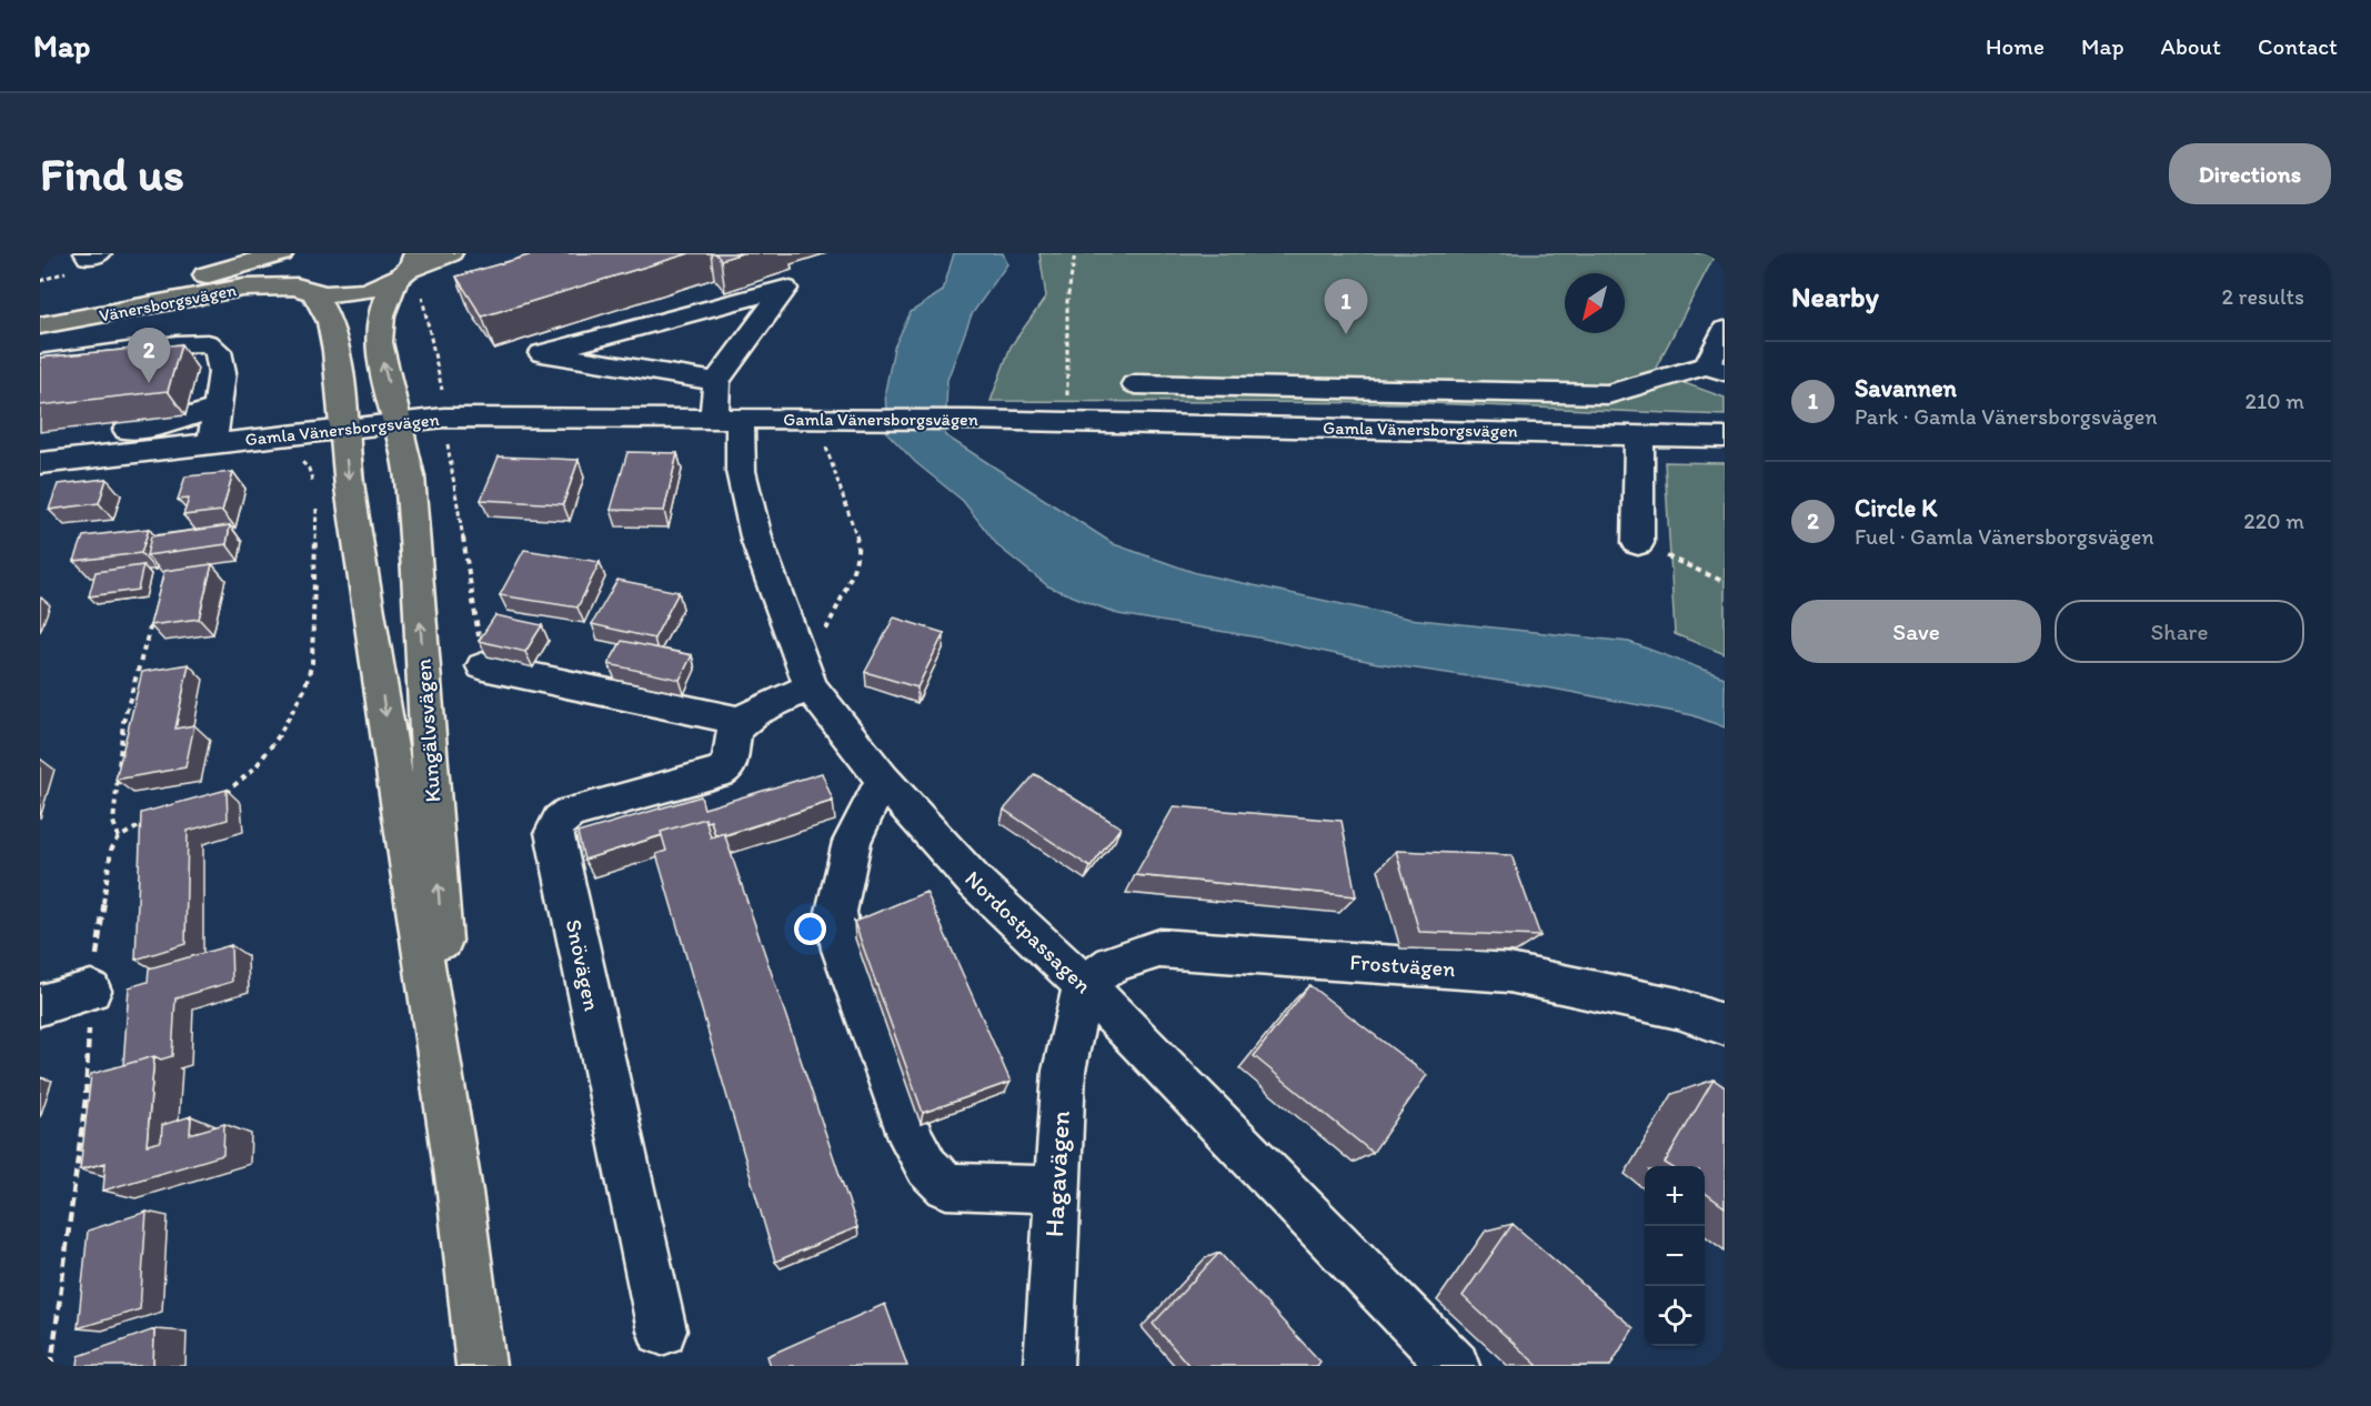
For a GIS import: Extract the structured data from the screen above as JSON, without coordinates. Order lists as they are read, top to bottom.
{
  "streets": {
    "main road": ["Vänersborgsvägen", "Kungälvsvägen"],
    "street": [
      "Gamla Vänersborgsvägen",
      "Nordostpassagen",
      "Snövägen",
      "Frostvägen",
      "Hagavägen"
    ]
  },
  "crossings": [
    ["Vänersborgsvägen", "Kungälvsvägen"],
    ["Gamla Vänersborgsvägen", "Kungälvsvägen"],
    ["Gamla Vänersborgsvägen", "Nordostpassagen"],
    ["Nordostpassagen", "Frostvägen"],
    ["Nordostpassagen", "Hagavägen"],
    ["Frostvägen", "Hagavägen"]
  ],
  "north": "bottom left",
  "page": {
    "header": "Map",
    "nav": [
      "Home",
      "Map",
      "About",
      "Contact"
    ],
    "buttons": [
      "Directions",
      ["Save", "Share"]
    ],
    "title": "Find us",
    "heading": ["Nearby", "2 results"],
    "pins": ["1", "2"],
    "list": [
      {
        "mark": "1",
        "name": "Savannen",
        "note": "Park · Gamla Vänersborgsvägen",
        "value": "210 m"
      },
      {
        "mark": "2",
        "name": "Circle K",
        "note": "Fuel · Gamla Vänersborgsvägen",
        "value": "220 m"
      }
    ],
    "map_buttons": ["+", "−"]
  }
}
